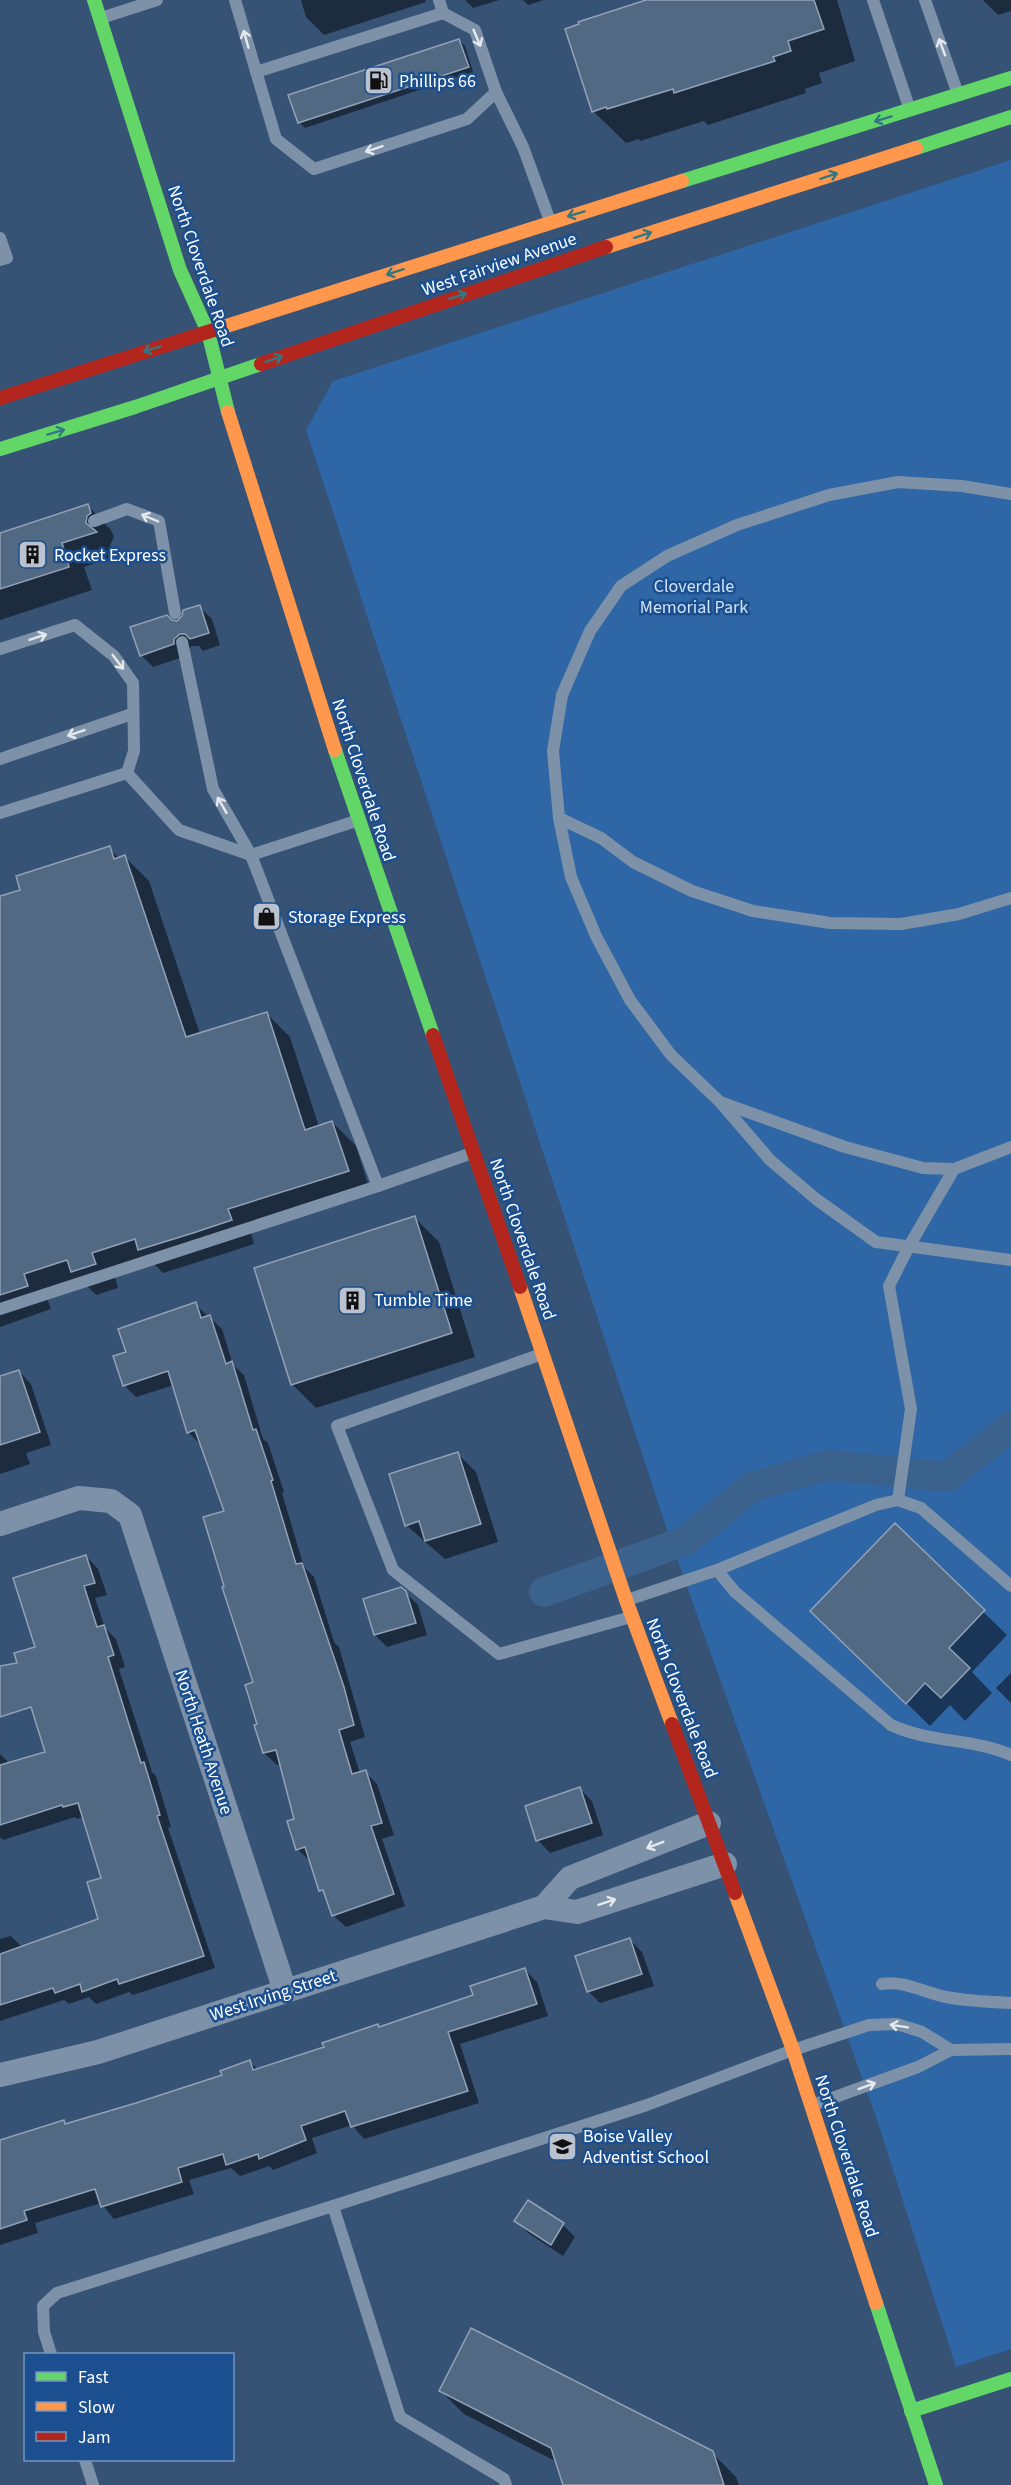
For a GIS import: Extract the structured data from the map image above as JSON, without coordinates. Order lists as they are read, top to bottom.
{
  "streets": {
    "main road": ["West Fairview Avenue", "North Cloverdale Road"],
    "street": ["North Heath Avenue", "West Irving Street"]
  },
  "crossings": [
    ["West Fairview Avenue", "North Cloverdale Road"],
    ["North Cloverdale Road", "West Irving Street"],
    ["North Heath Avenue", "West Irving Street"]
  ],
  "parks": ["Cloverdale Memorial Park"],
  "places": {
    "fuel station": ["Phillips 66"],
    "building": ["Rocket Express", "Tumble Time"],
    "shop": ["Storage Express"],
    "school or university": ["Boise Valley Adventist School"]
  },
  "legend": ["Fast", "Slow", "Jam"]
}
